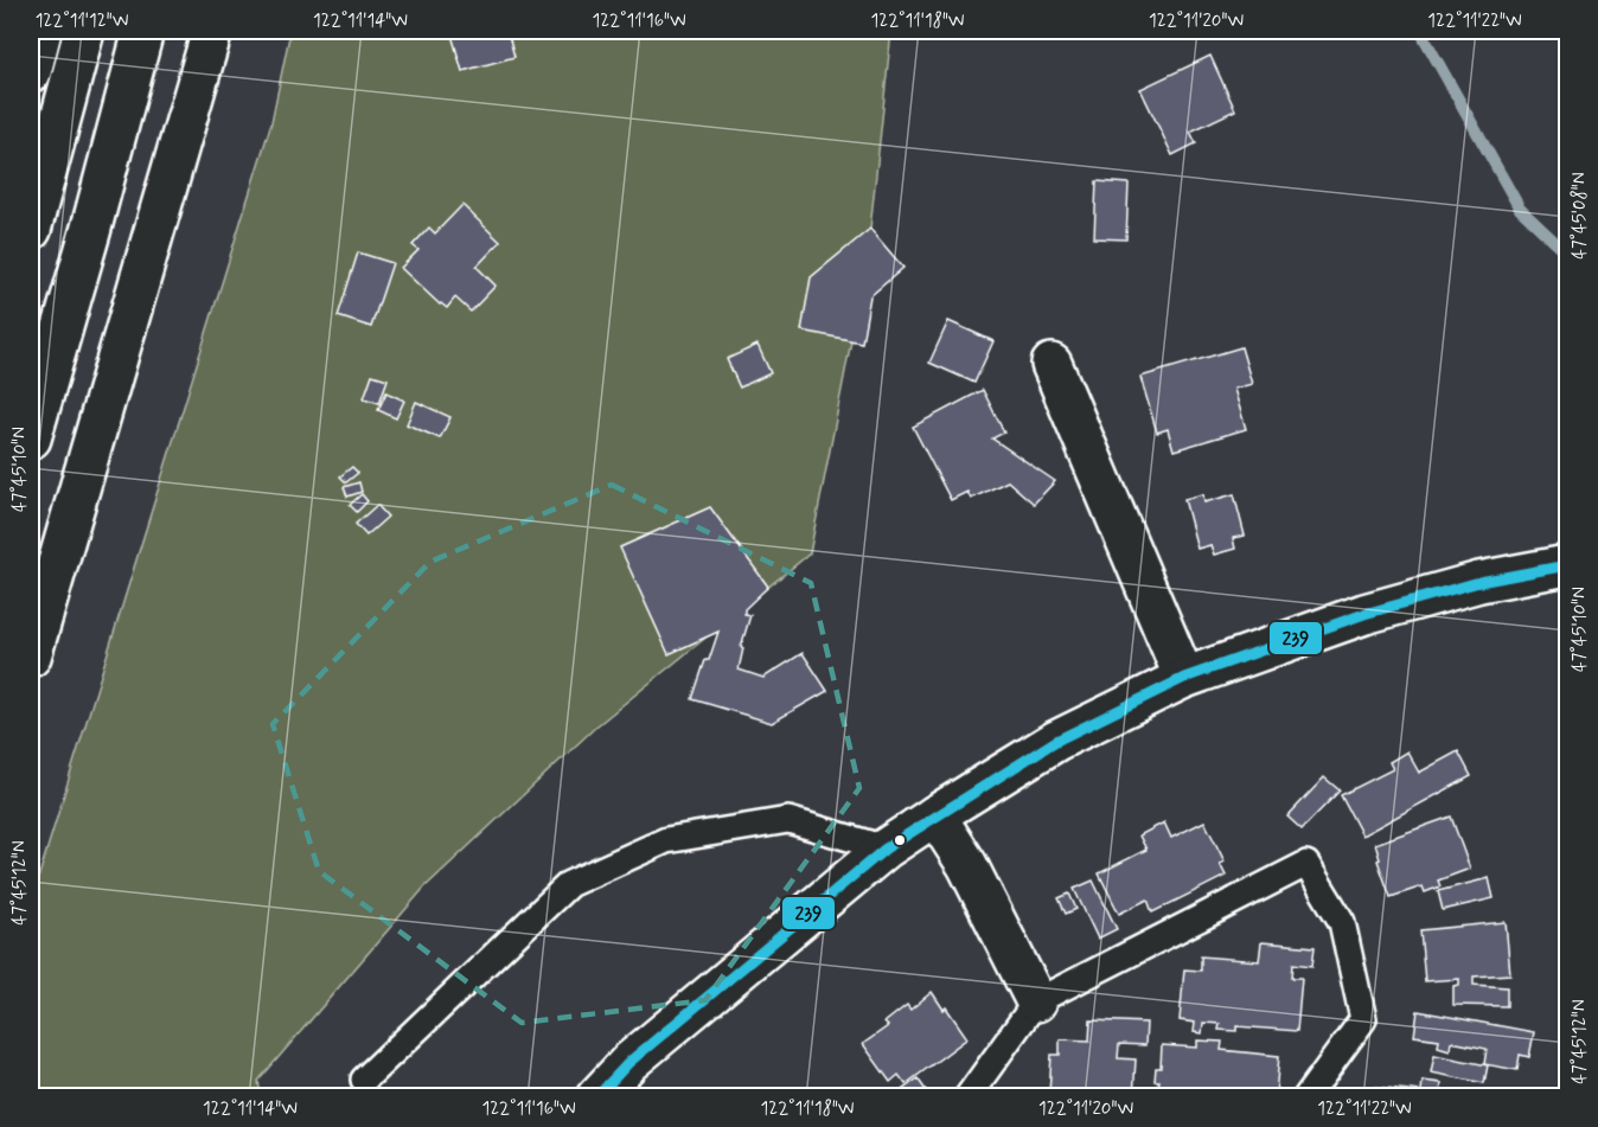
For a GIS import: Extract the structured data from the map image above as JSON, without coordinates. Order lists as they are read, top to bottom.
{
  "lines": ["transit line 239"],
  "coordinates": [
    "122°11'12\"W",
    "122°11'14\"W",
    "122°11'16\"W",
    "122°11'18\"W",
    "122°11'20\"W",
    "122°11'22\"W",
    "47°45'08\"N",
    "47°45'10\"N",
    "47°45'12\"N"
  ]
}
